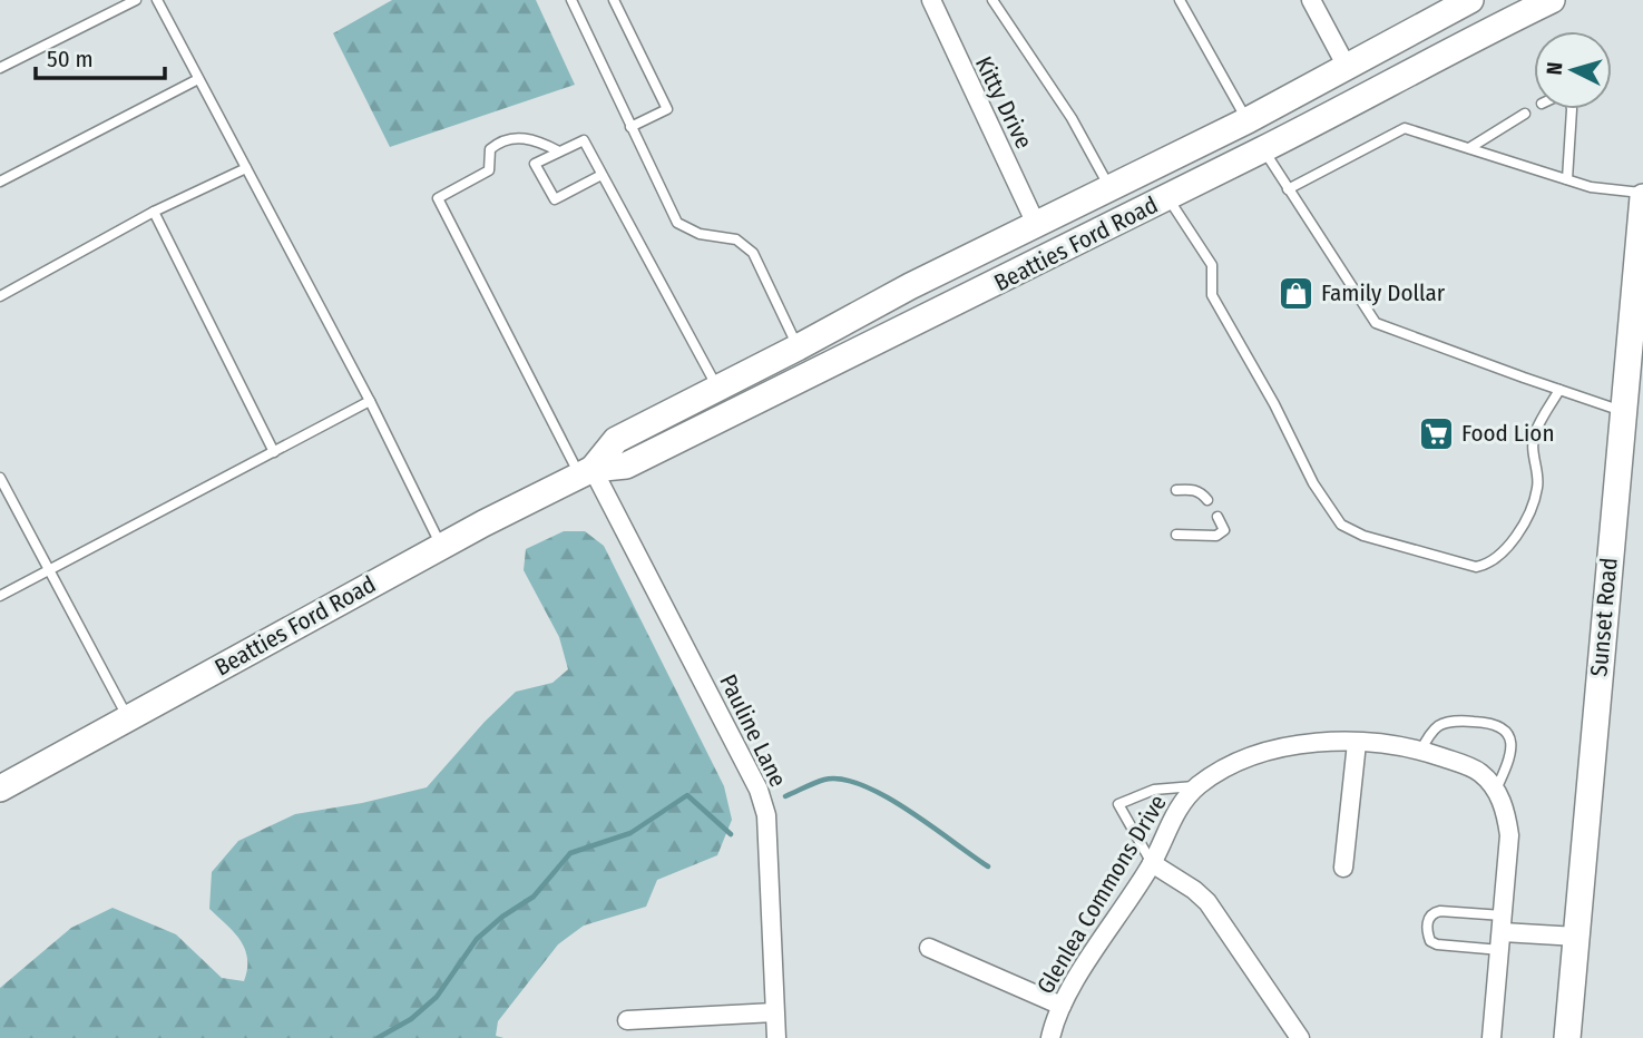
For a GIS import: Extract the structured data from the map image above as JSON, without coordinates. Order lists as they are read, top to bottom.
{
  "streets": {
    "main road": ["Beatties Ford Road", "Sunset Road"],
    "street": ["Kitty Drive", "Pauline Lane", "Glenlea Commons Drive"]
  },
  "crossings": [
    ["Kitty Drive", "Beatties Ford Road"],
    ["Beatties Ford Road", "Pauline Lane"]
  ],
  "places": {
    "shop": ["Family Dollar"],
    "supermarket": ["Food Lion"]
  },
  "scale_bar": "50 m",
  "north": "left"
}
